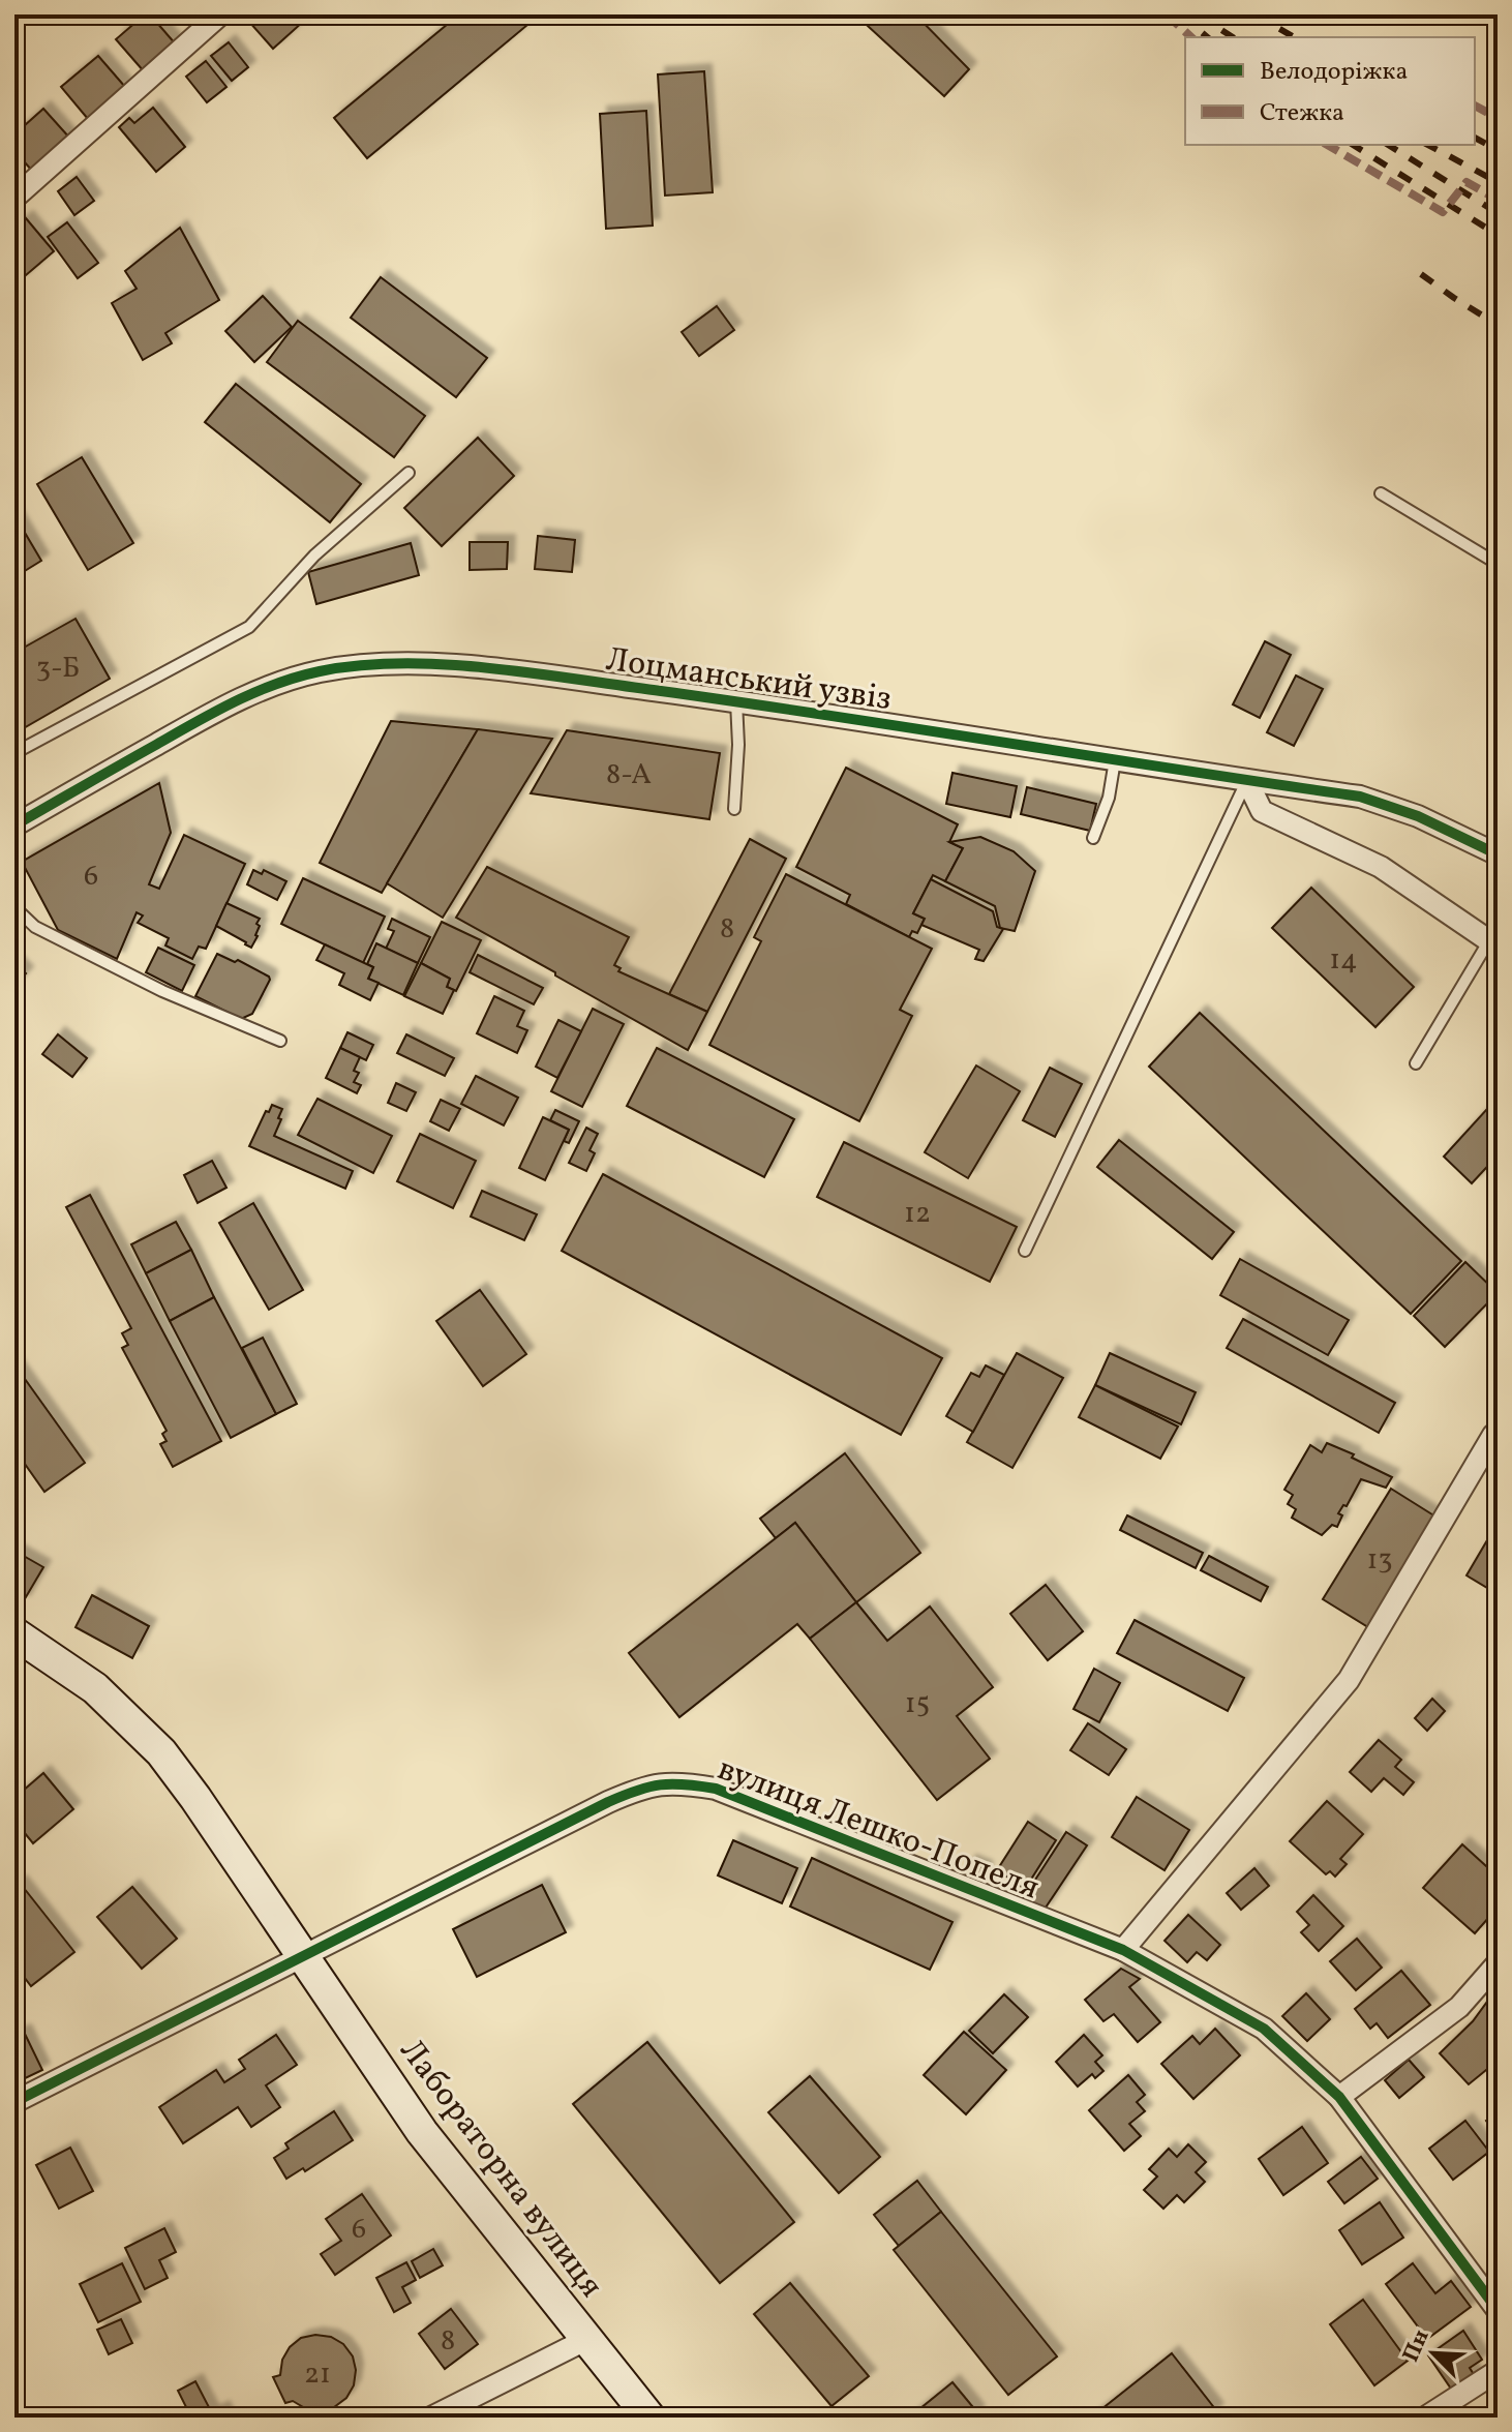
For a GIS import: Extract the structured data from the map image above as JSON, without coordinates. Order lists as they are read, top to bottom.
{
  "streets": {
    "main road": ["Лабораторна вулиця"],
    "street": ["Лоцманський узвіз", "вулиця Лешко-Попеля"]
  },
  "crossings": [
    ["вулиця Лешко-Попеля", "Лабораторна вулиця"]
  ],
  "house_numbers": [
    "3-Б",
    "8-А",
    "6",
    "8",
    "14",
    "12",
    "13",
    "15",
    "6",
    "8",
    "21"
  ],
  "legend": ["Велодоріжка", "Стежка"],
  "north": "top left"
}
